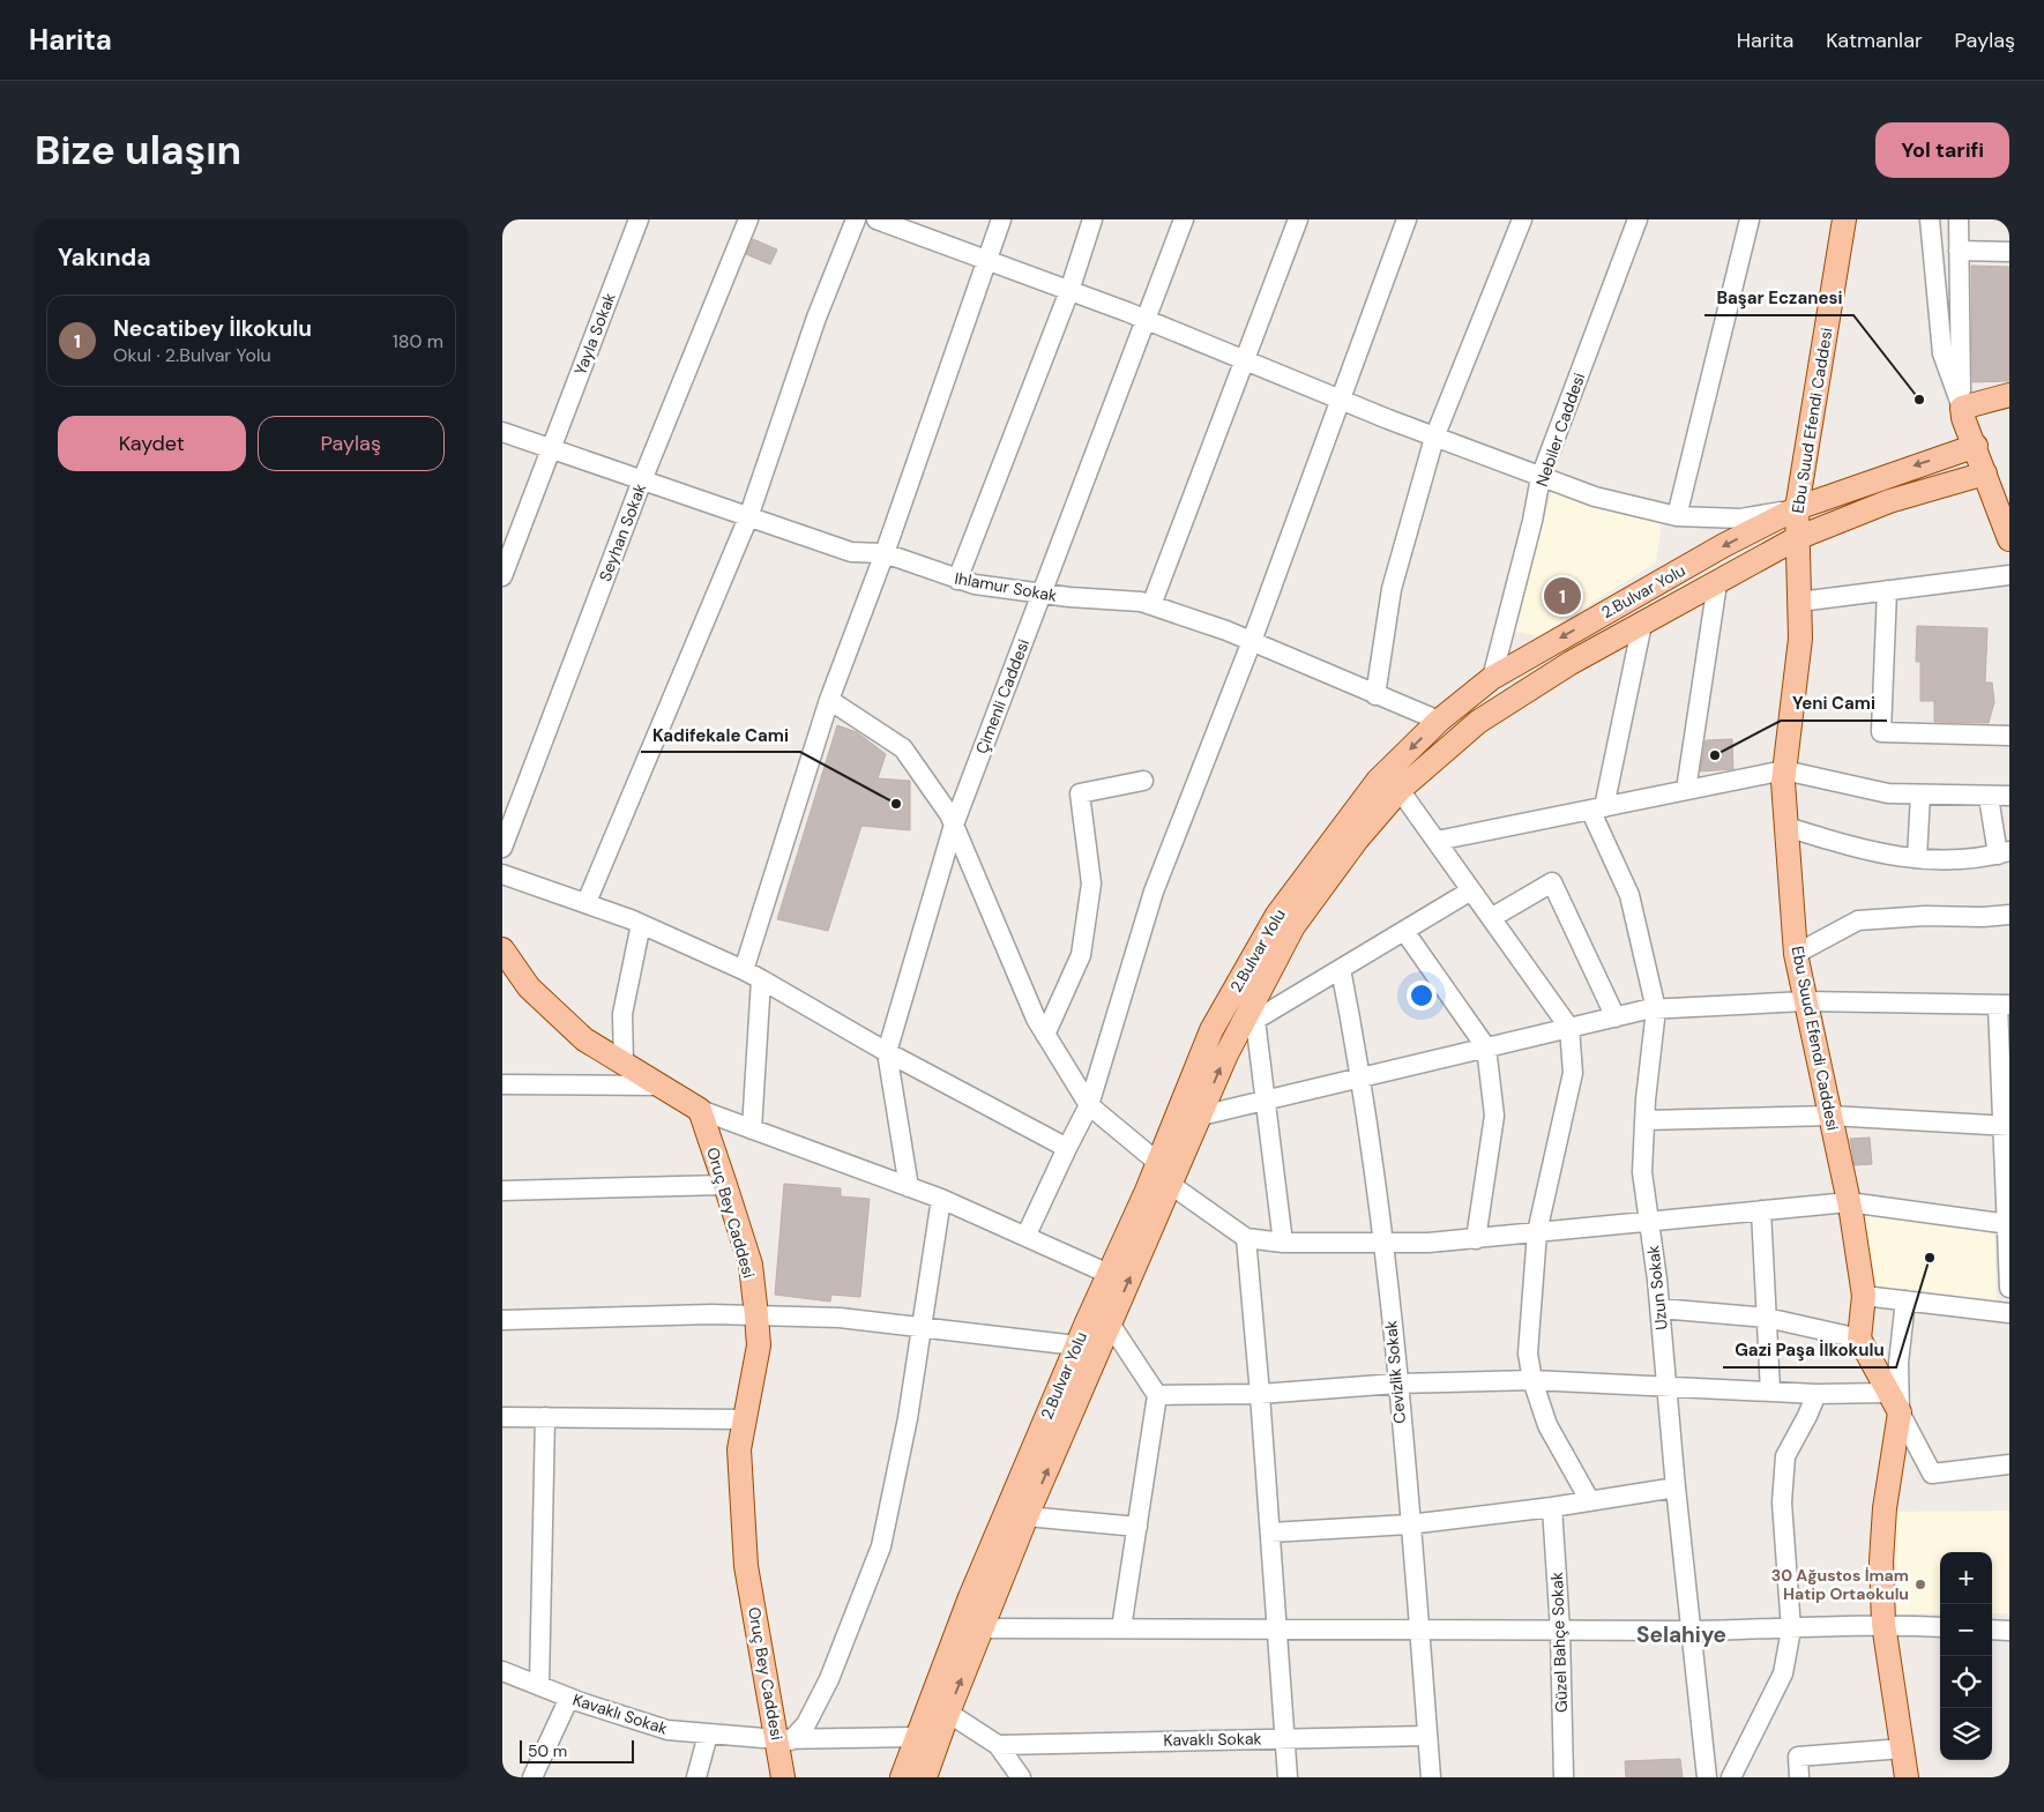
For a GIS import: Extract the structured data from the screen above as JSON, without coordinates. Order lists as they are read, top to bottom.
{
  "streets": {
    "main road": ["Ebu Suud Efendi Caddesi", "2.Bulvar Yolu", "Oruç Bey Caddesi"],
    "street": [
      "Yayla Sokak",
      "Nebiler Caddesi",
      "Seyhan Sokak",
      "Ihlamur Sokak",
      "Çimenli Caddesi",
      "Uzun Sokak",
      "Cevizlik Sokak",
      "Güzel Bahçe Sokak",
      "Kavaklı Sokak"
    ]
  },
  "crossings": [
    ["Yayla Sokak", "Ihlamur Sokak"],
    ["Ebu Suud Efendi Caddesi", "2.Bulvar Yolu"],
    ["Nebiler Caddesi", "2.Bulvar Yolu"],
    ["Seyhan Sokak", "Ihlamur Sokak"],
    ["Ihlamur Sokak", "2.Bulvar Yolu"],
    ["Ihlamur Sokak", "Çimenli Caddesi"],
    ["2.Bulvar Yolu", "Kavaklı Sokak"],
    ["Oruç Bey Caddesi", "Kavaklı Sokak"],
    ["Cevizlik Sokak", "Kavaklı Sokak"]
  ],
  "districts": ["Selahiye"],
  "places": [
    "Başar Eczanesi",
    "Yeni Cami",
    "Kadifekale Cami",
    "Gazi Paşa İlkokulu",
    "30 Ağustos İmam Hatip Ortaokulu"
  ],
  "scale_bar": "50 m",
  "page": {
    "header": "Harita",
    "nav": ["Harita", "Katmanlar", "Paylaş"],
    "buttons": [
      "Yol tarifi",
      ["Kaydet", "Paylaş"]
    ],
    "title": "Bize ulaşın",
    "heading": "Yakında",
    "list": [
      {
        "mark": "1",
        "name": "Necatibey İlkokulu",
        "note": "Okul · 2.Bulvar Yolu",
        "value": "180 m"
      }
    ],
    "pins": "1",
    "map_buttons": ["+", "−"],
    "scale": "50 m"
  }
}
